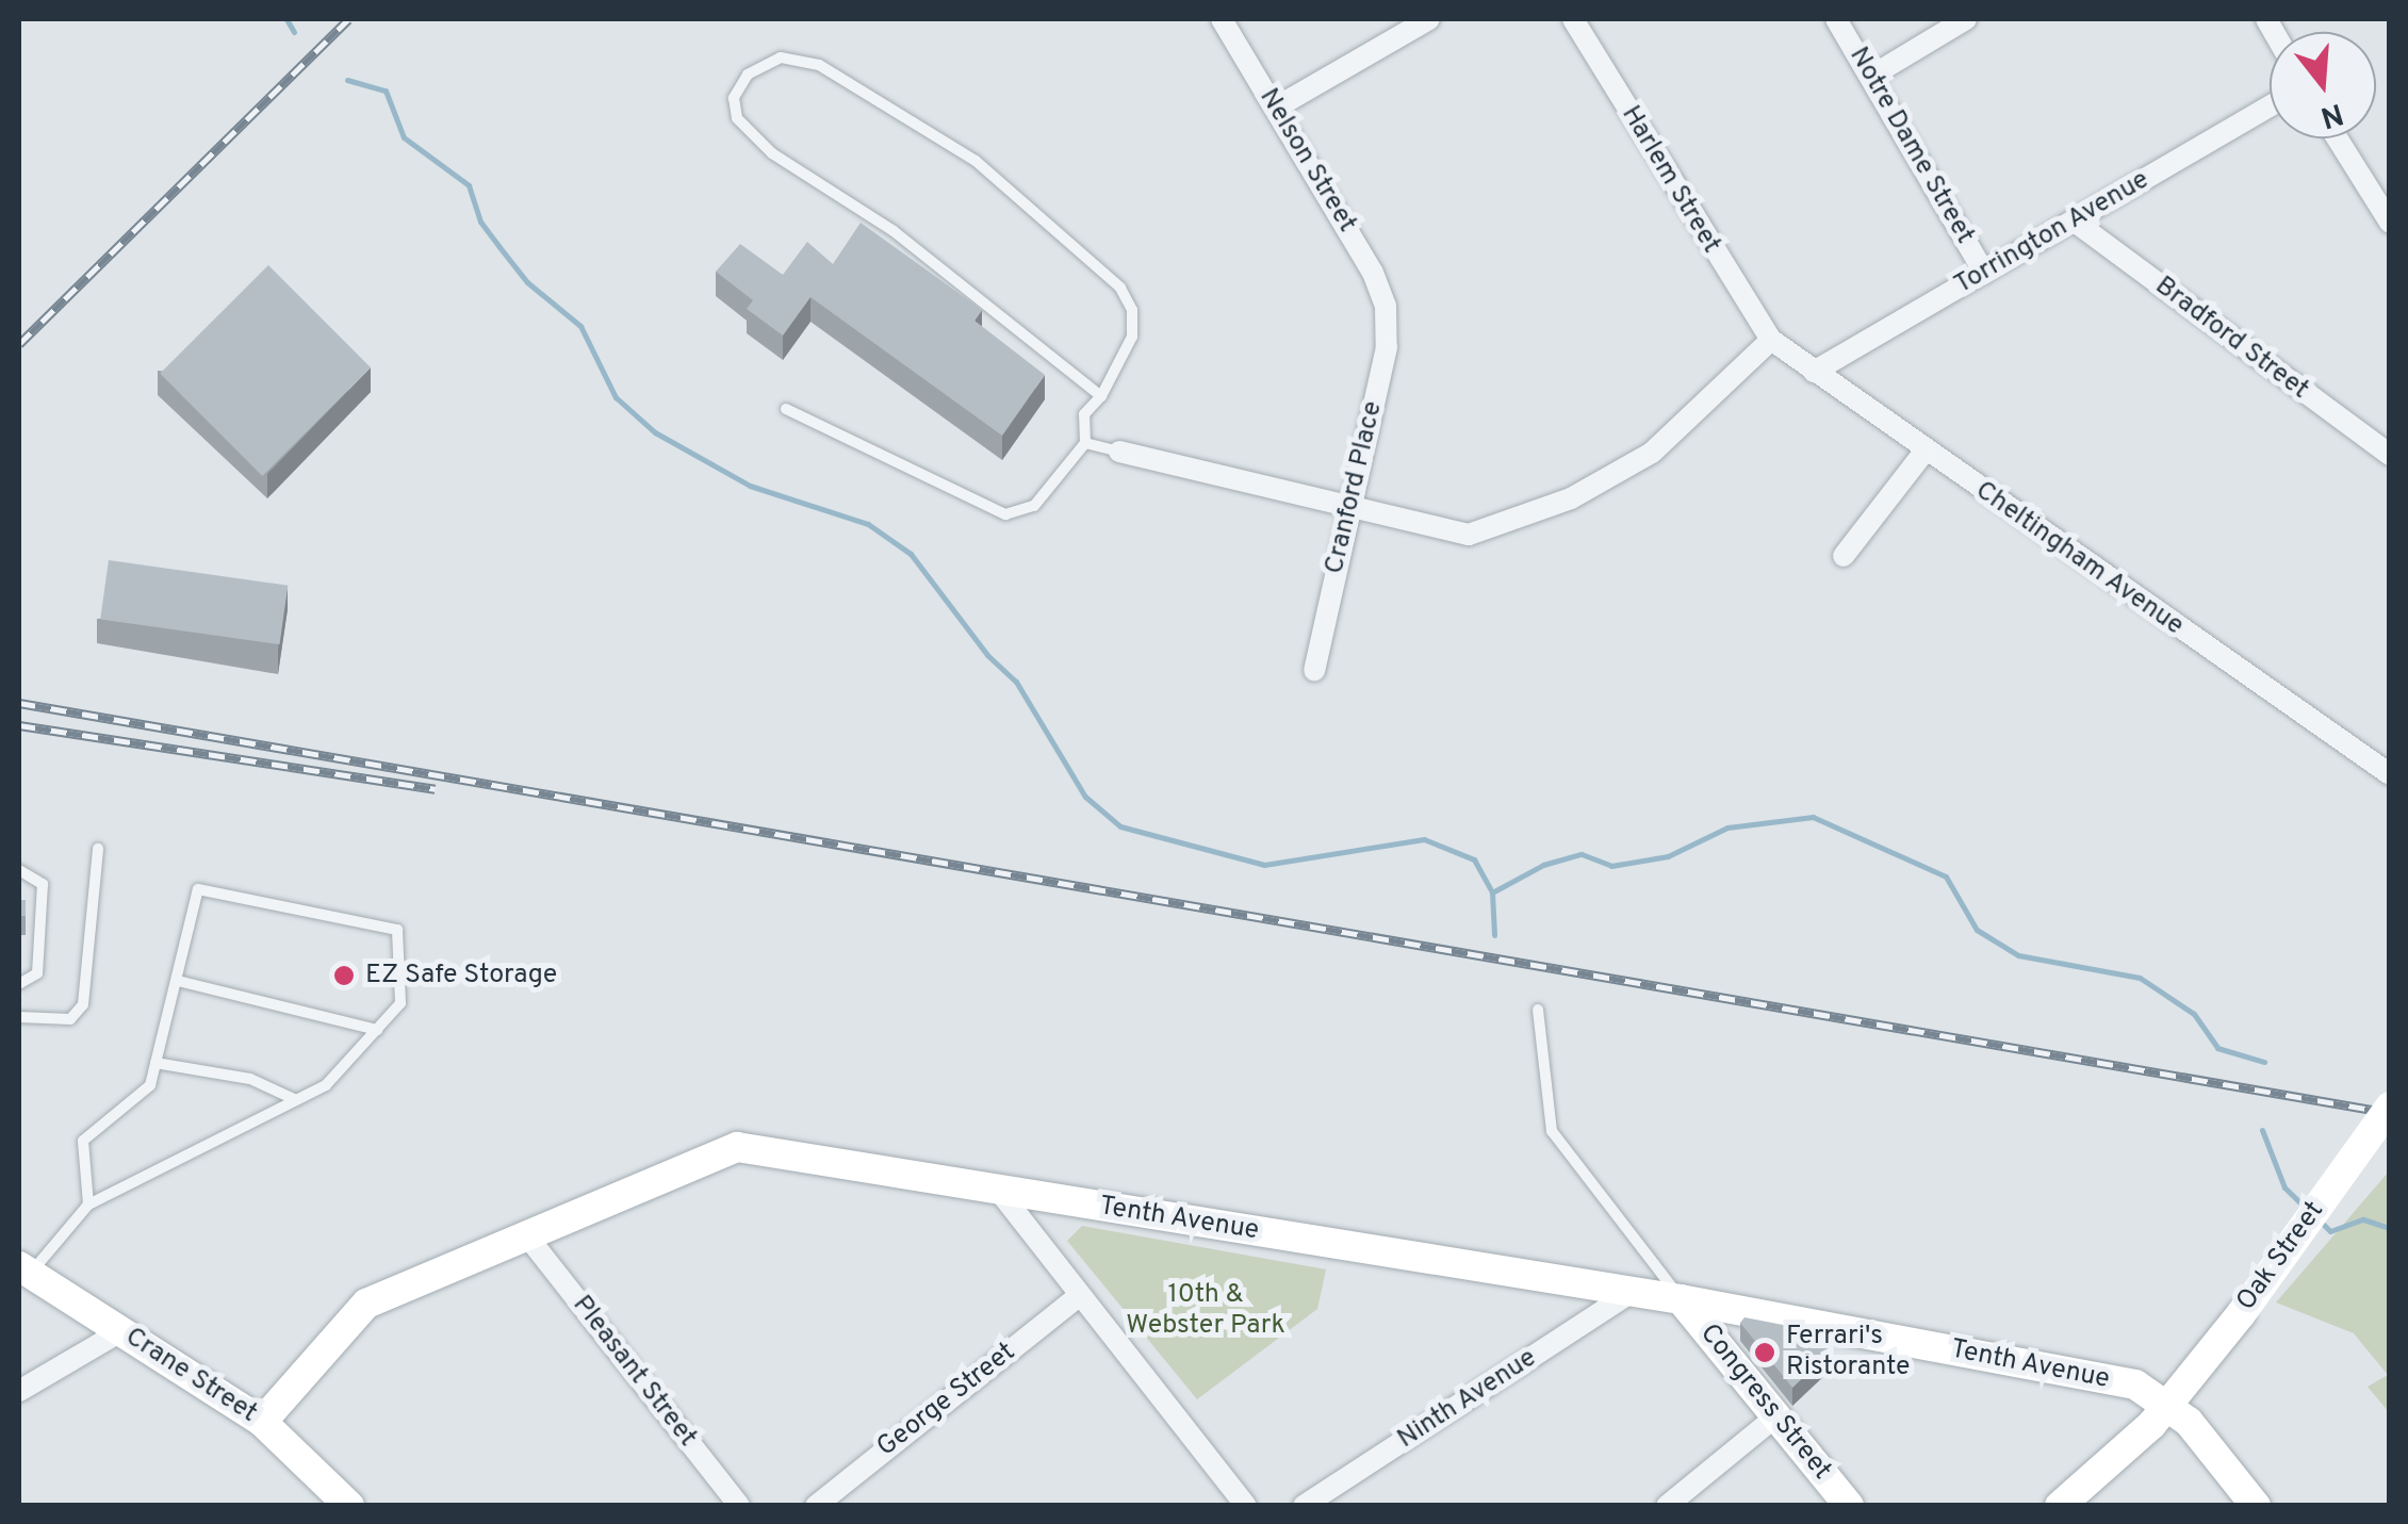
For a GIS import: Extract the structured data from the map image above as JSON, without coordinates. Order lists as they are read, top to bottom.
{
  "streets": {
    "street": [
      "Notre Dame Street",
      "Nelson Street",
      "Harlem Street",
      "Torrington Avenue",
      "Bradford Street",
      "Cranford Place",
      "Cheltingham Avenue",
      "Tenth Avenue",
      "Oak Street",
      "Pleasant Street",
      "Crane Street",
      "Ninth Avenue",
      "George Street",
      "Congress Street"
    ]
  },
  "crossings": [
    ["Notre Dame Street", "Torrington Avenue"],
    ["Nelson Street", "Cranford Place"],
    ["Harlem Street", "Cheltingham Avenue"],
    ["Torrington Avenue", "Bradford Street"],
    ["Torrington Avenue", "Cheltingham Avenue"],
    ["Tenth Avenue", "Oak Street"],
    ["Tenth Avenue", "Pleasant Street"],
    ["Tenth Avenue", "Crane Street"],
    ["Tenth Avenue", "Ninth Avenue"],
    ["Tenth Avenue", "Congress Street"]
  ],
  "parks": ["10th & Webster Park"],
  "places": ["EZ Safe Storage", "Ferrari's Ristorante"],
  "north": "bottom"
}
